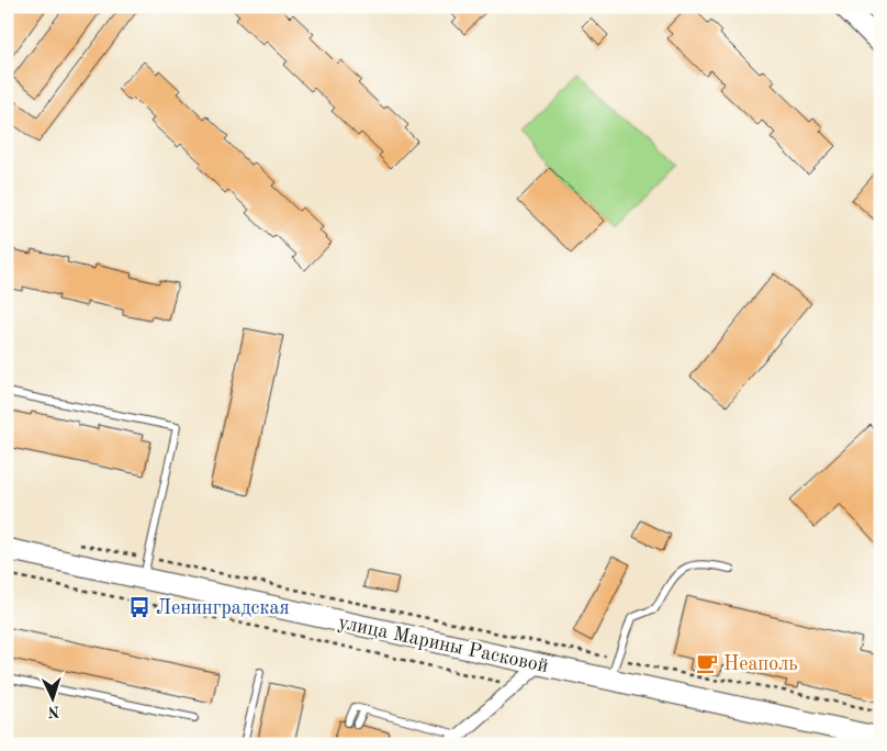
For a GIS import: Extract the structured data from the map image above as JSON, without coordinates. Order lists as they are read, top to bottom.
{
  "streets": {
    "main road": ["улица Марины Расковой"]
  },
  "places": {
    "bus stop": ["Ленинградская"],
    "cafe": ["Неаполь"]
  },
  "north": "bottom"
}
